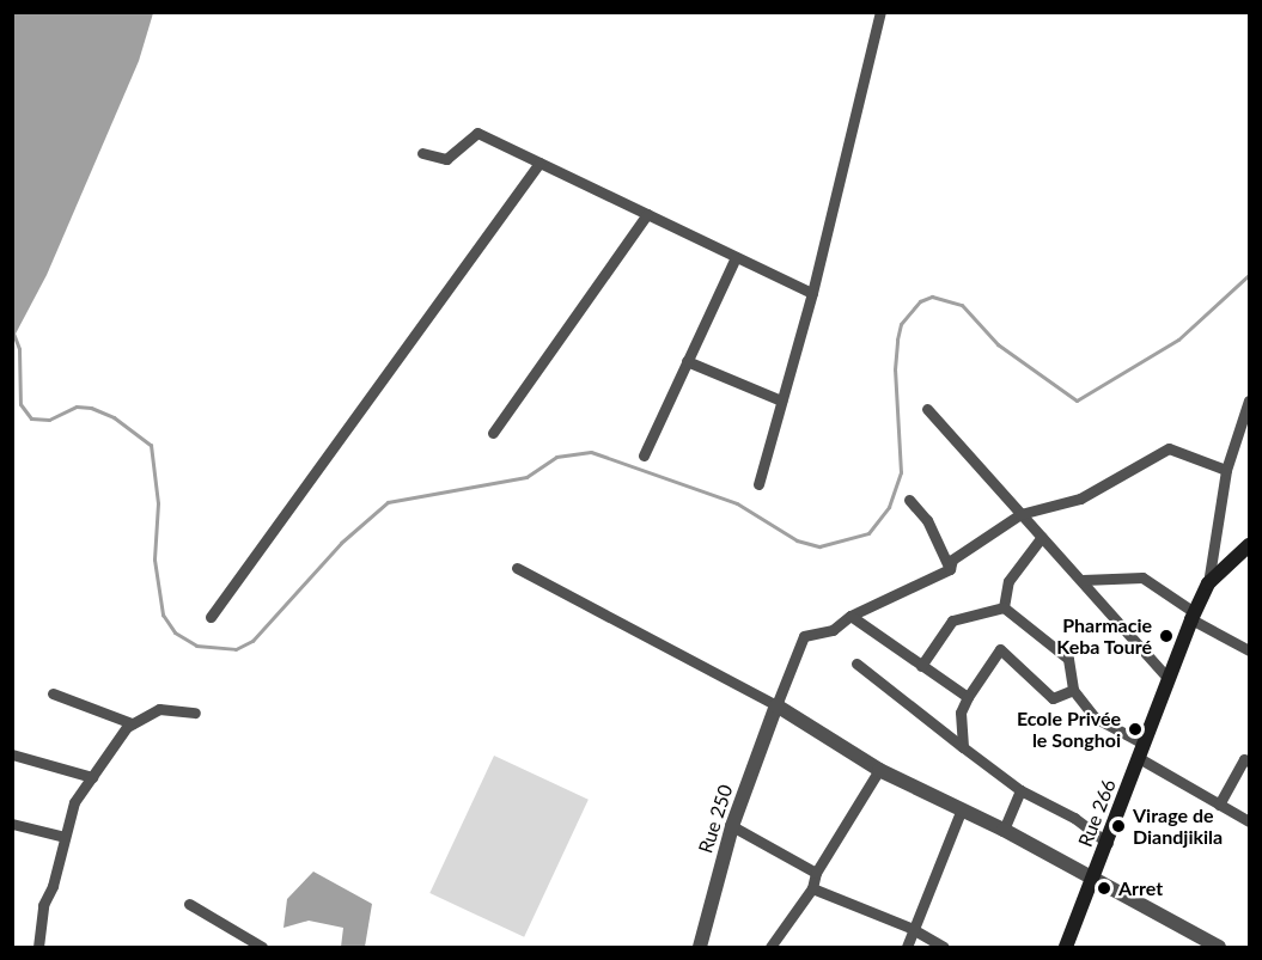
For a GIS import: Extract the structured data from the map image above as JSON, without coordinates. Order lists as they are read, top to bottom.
{
  "streets": {
    "main road": ["Rue 266"],
    "street": ["Rue 250"]
  },
  "places": [
    "Pharmacie Keba Touré",
    "Ecole Privée le Songhoi",
    "Virage de Diandjikila",
    "Arret"
  ]
}
